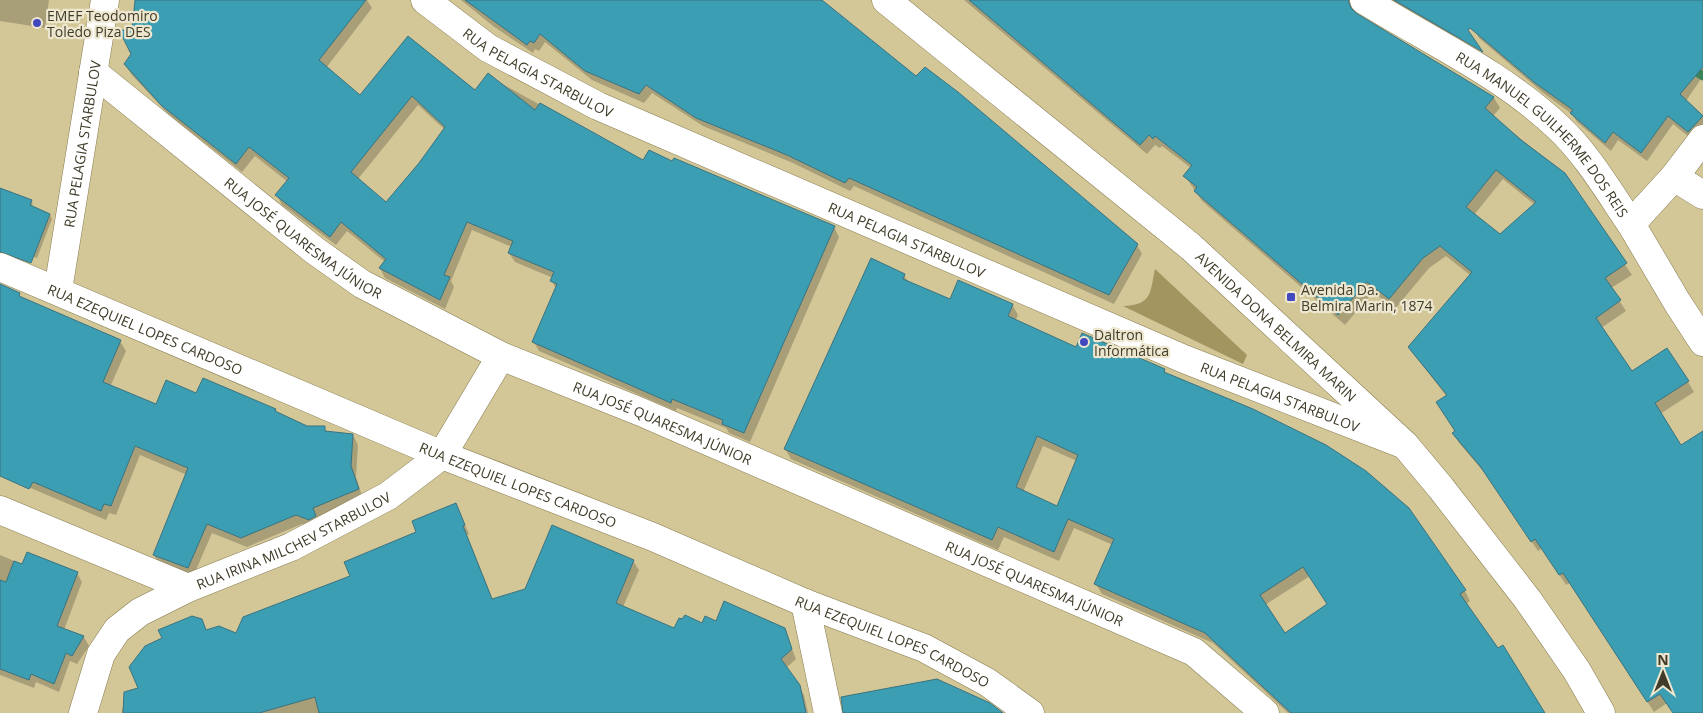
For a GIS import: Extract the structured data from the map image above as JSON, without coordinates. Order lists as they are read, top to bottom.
{
  "streets": {
    "street": [
      "RUA PELAGIA STARBULOV",
      "RUA MANUEL GUILHERME DOS REIS",
      "RUA JOSÉ QUARESMA JÚNIOR",
      "AVENIDA DONA BELMIRA MARIN",
      "RUA EZEQUIEL LOPES CARDOSO",
      "RUA IRINA MILCHEV STARBULOV"
    ]
  },
  "crossings": [
    ["RUA PELAGIA STARBULOV", "RUA JOSÉ QUARESMA JÚNIOR"],
    ["RUA PELAGIA STARBULOV", "AVENIDA DONA BELMIRA MARIN"],
    ["RUA PELAGIA STARBULOV", "RUA EZEQUIEL LOPES CARDOSO"],
    ["RUA JOSÉ QUARESMA JÚNIOR", "RUA IRINA MILCHEV STARBULOV"],
    ["RUA EZEQUIEL LOPES CARDOSO", "RUA IRINA MILCHEV STARBULOV"]
  ],
  "places": {
    "other": ["EMEF Teodomiro Toledo Piza DES", "Daltron Informática"],
    "transit": ["Avenida Da. Belmira Marin, 1874"]
  },
  "north": "top"
}
